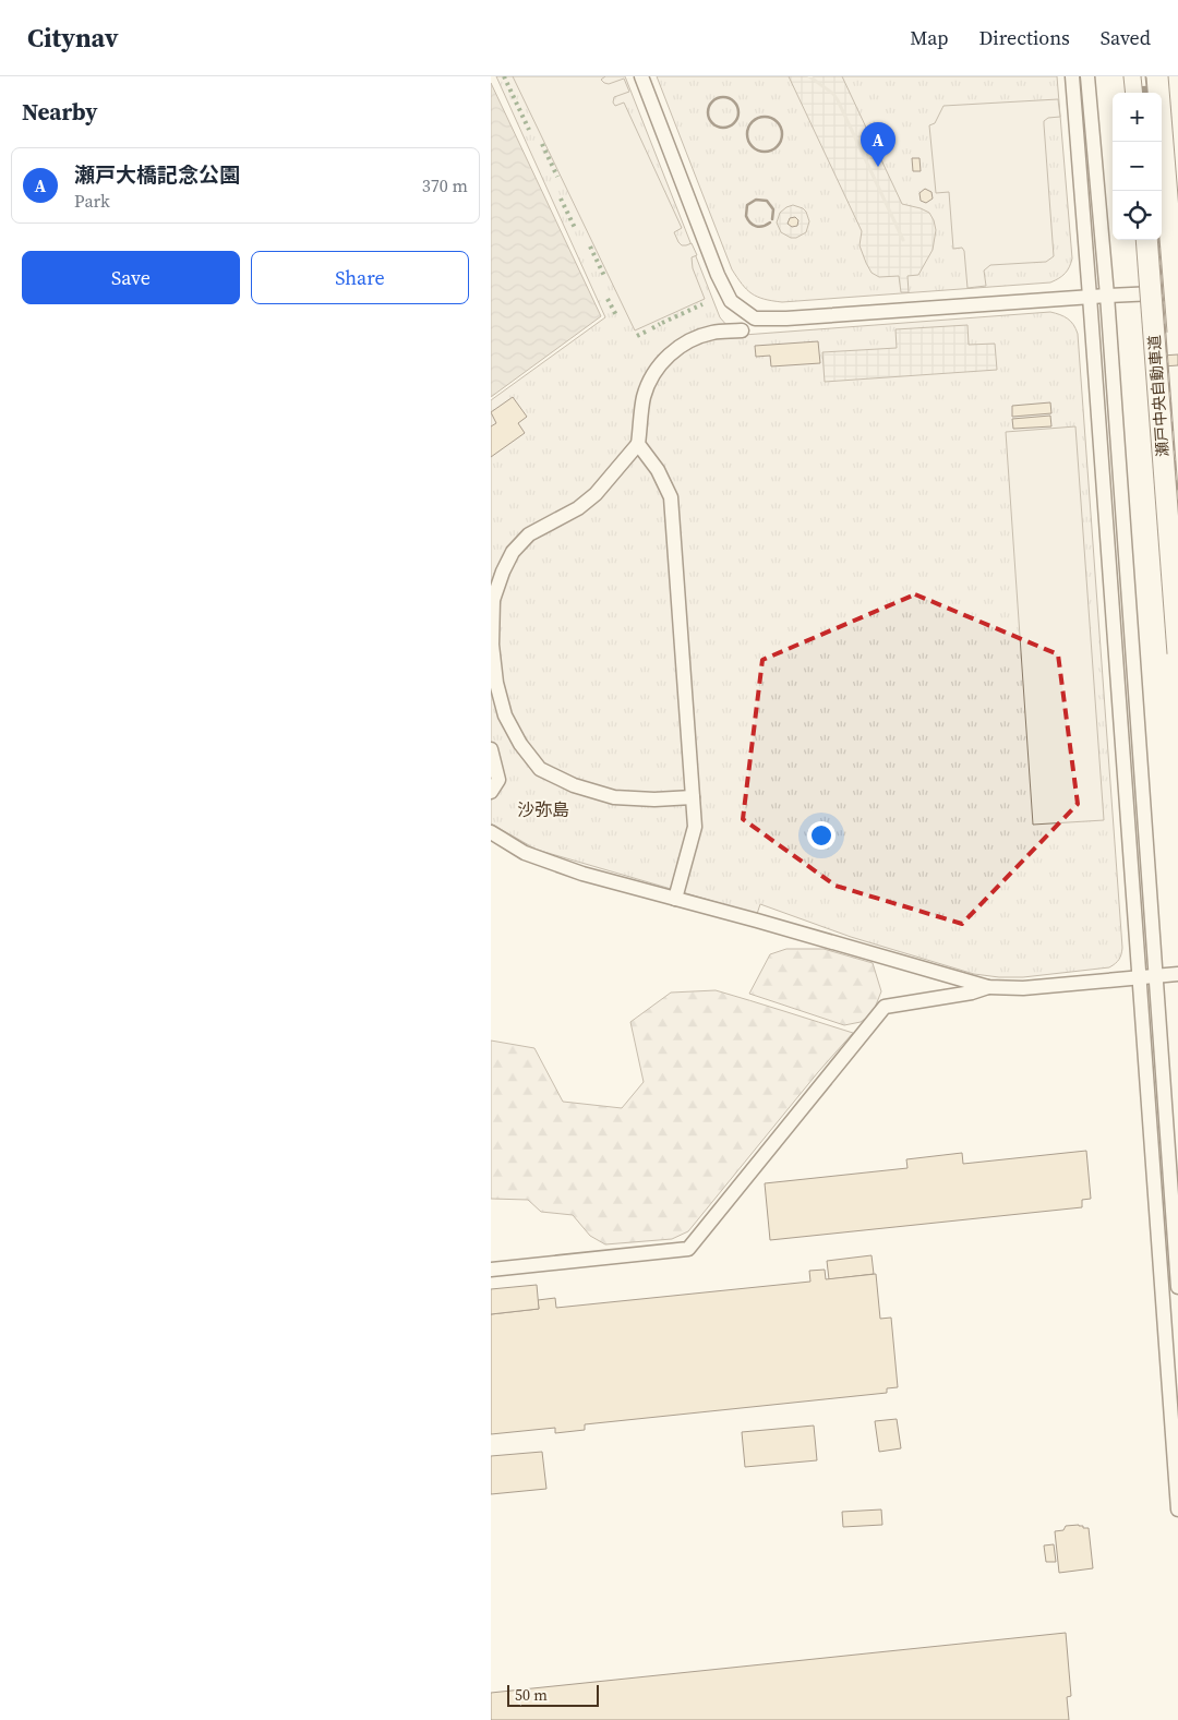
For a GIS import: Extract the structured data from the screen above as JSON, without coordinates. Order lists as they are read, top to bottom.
{
  "streets": {
    "highway": ["瀬戸中央自動車道"]
  },
  "districts": ["沙弥島"],
  "scale_bar": "50 m",
  "page": {
    "header": "Citynav",
    "nav": ["Map", "Directions", "Saved"],
    "heading": "Nearby",
    "map_buttons": ["+", "−"],
    "pins": "A",
    "list": [
      {
        "mark": "A",
        "name": "瀬戸大橋記念公園",
        "note": "Park",
        "value": "370 m"
      }
    ],
    "buttons": ["Save", "Share"],
    "scale": "50 m"
  }
}
